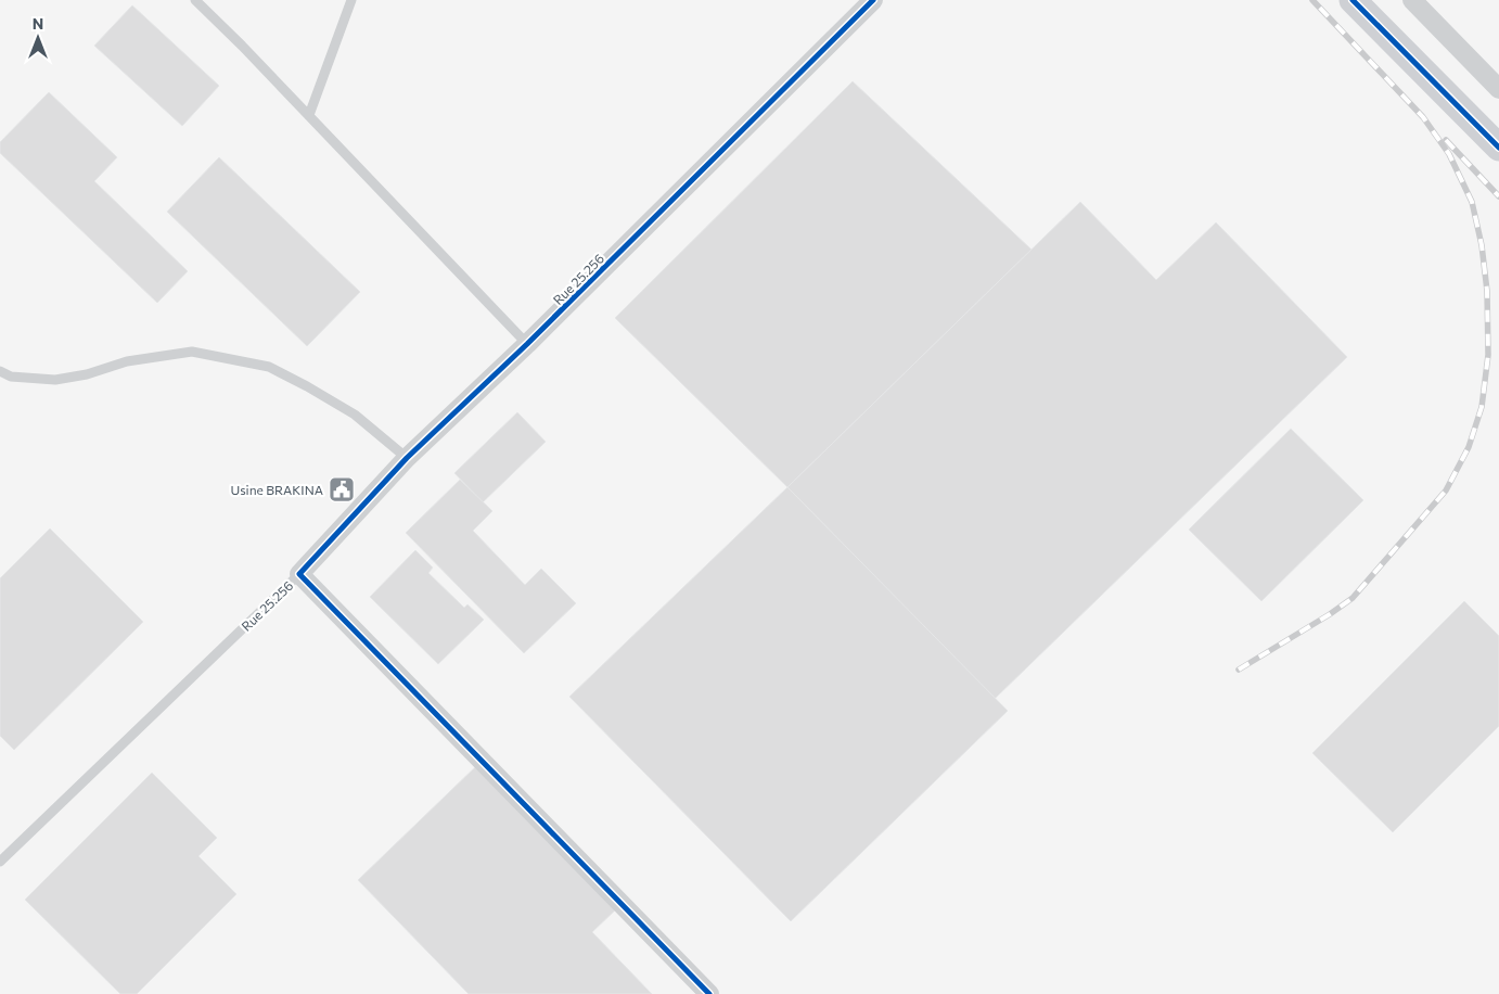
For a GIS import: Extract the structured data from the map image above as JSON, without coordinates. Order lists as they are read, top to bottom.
{
  "streets": {
    "street": ["Rue 25.256"]
  },
  "places": {
    "public building": ["Usine BRAKINA"]
  },
  "north": "top"
}
